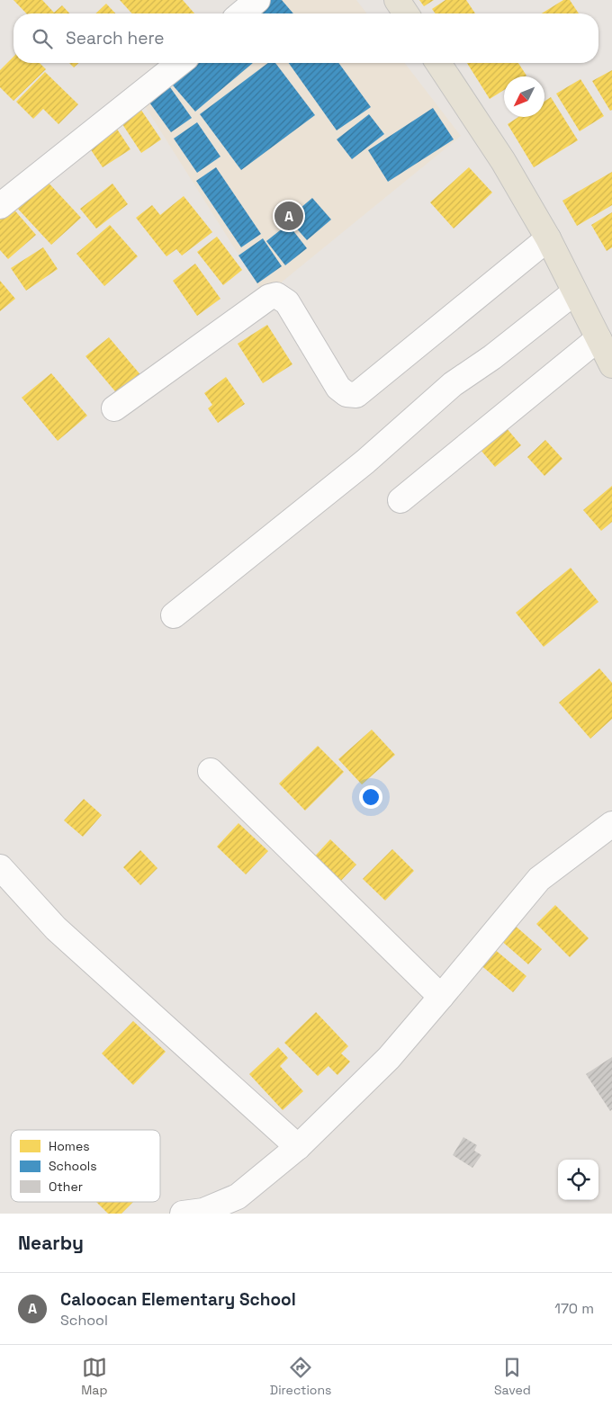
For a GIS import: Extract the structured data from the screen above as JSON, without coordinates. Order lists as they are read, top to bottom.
{
  "legend": ["Homes", "Schools", "Other"],
  "north": "bottom left",
  "page": {
    "search": "Search here",
    "pins": "A",
    "heading": "Nearby",
    "list": [
      {
        "mark": "A",
        "name": "Caloocan Elementary School",
        "note": "School",
        "value": "170 m"
      }
    ],
    "nav": ["Map", "Directions", "Saved"]
  }
}
